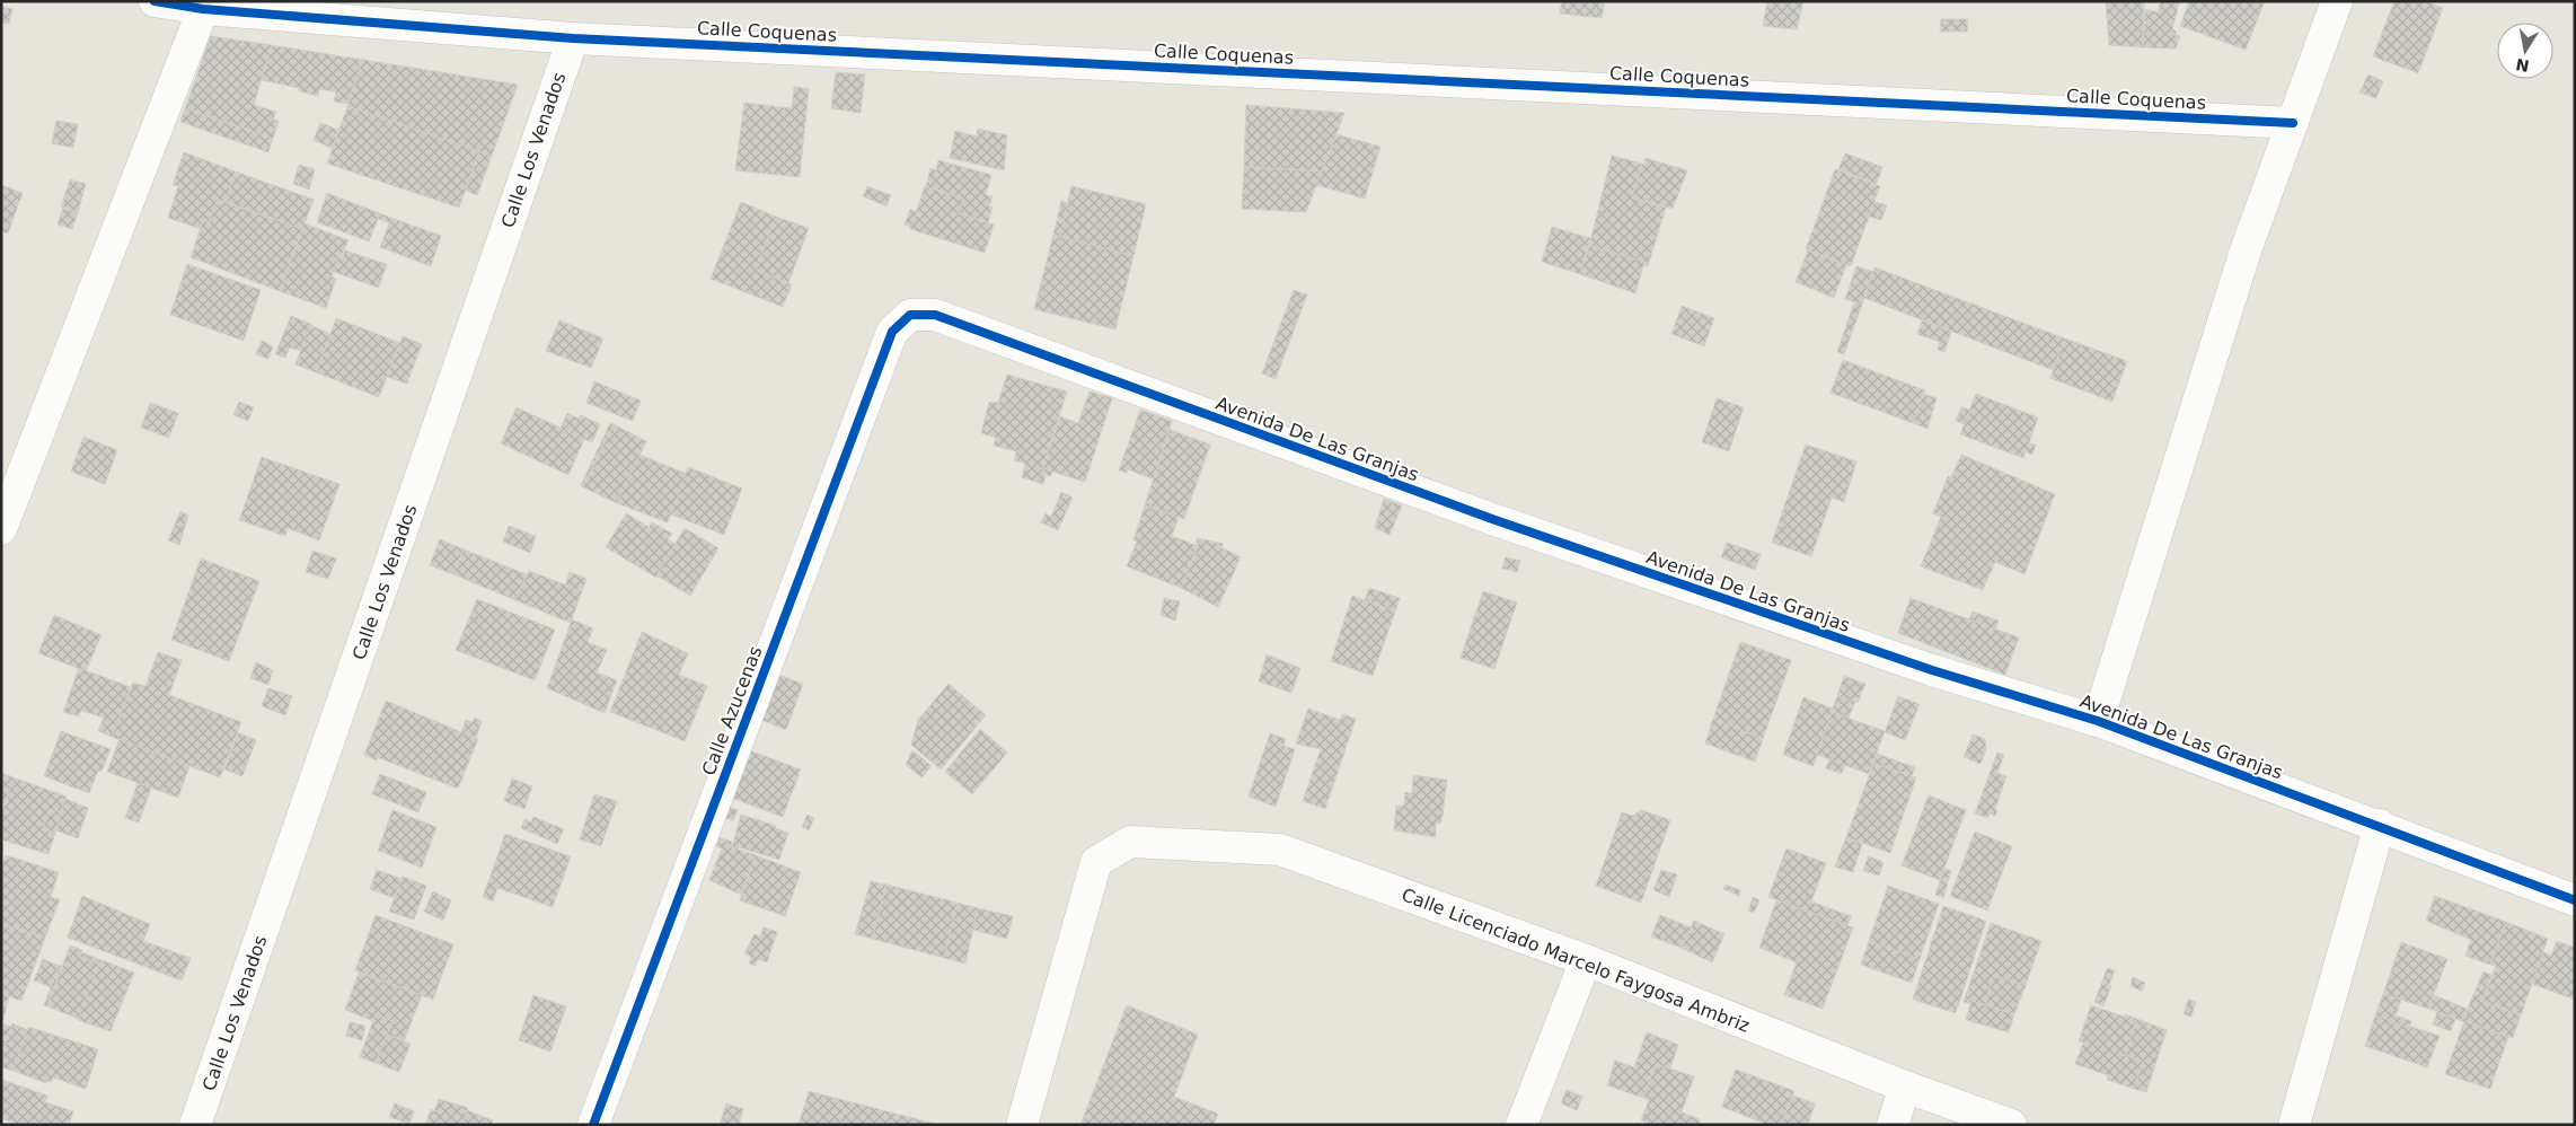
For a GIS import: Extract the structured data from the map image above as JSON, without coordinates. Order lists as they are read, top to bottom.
{
  "streets": {
    "street": [
      "Calle Coquenas",
      "Calle Los Venados",
      "Avenida De Las Granjas",
      "Calle Azucenas",
      "Calle Licenciado Marcelo Faygosa Ambriz"
    ]
  },
  "crossings": [
    ["Calle Coquenas", "Calle Los Venados"],
    ["Avenida De Las Granjas", "Calle Azucenas"]
  ],
  "north": "bottom"
}
